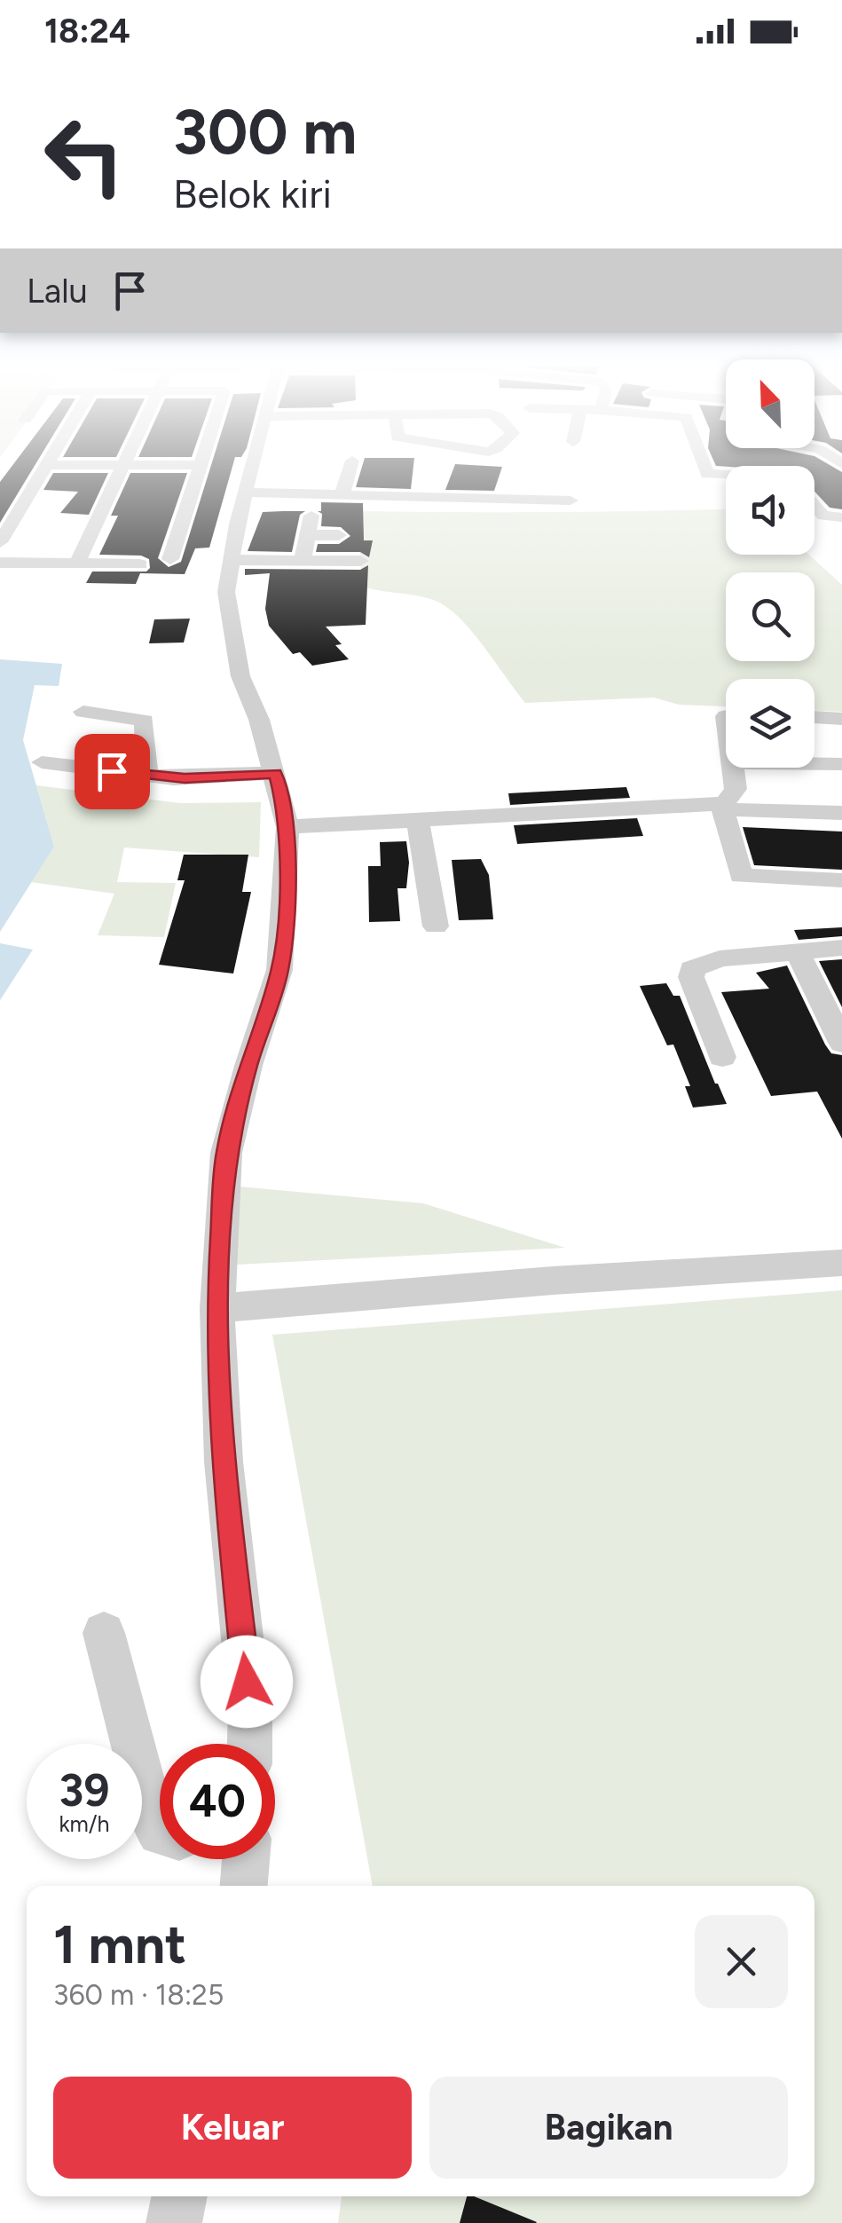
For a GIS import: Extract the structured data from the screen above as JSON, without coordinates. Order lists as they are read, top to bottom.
{
  "north": "top left",
  "page": {
    "status": "18:24",
    "turn": ["300 m", "Belok kiri"],
    "then": "Lalu",
    "speed": "39 km/h",
    "limit": "40",
    "heading": ["1 mnt", "360 m · 18:25"],
    "buttons": ["Keluar", "Bagikan"]
  }
}
